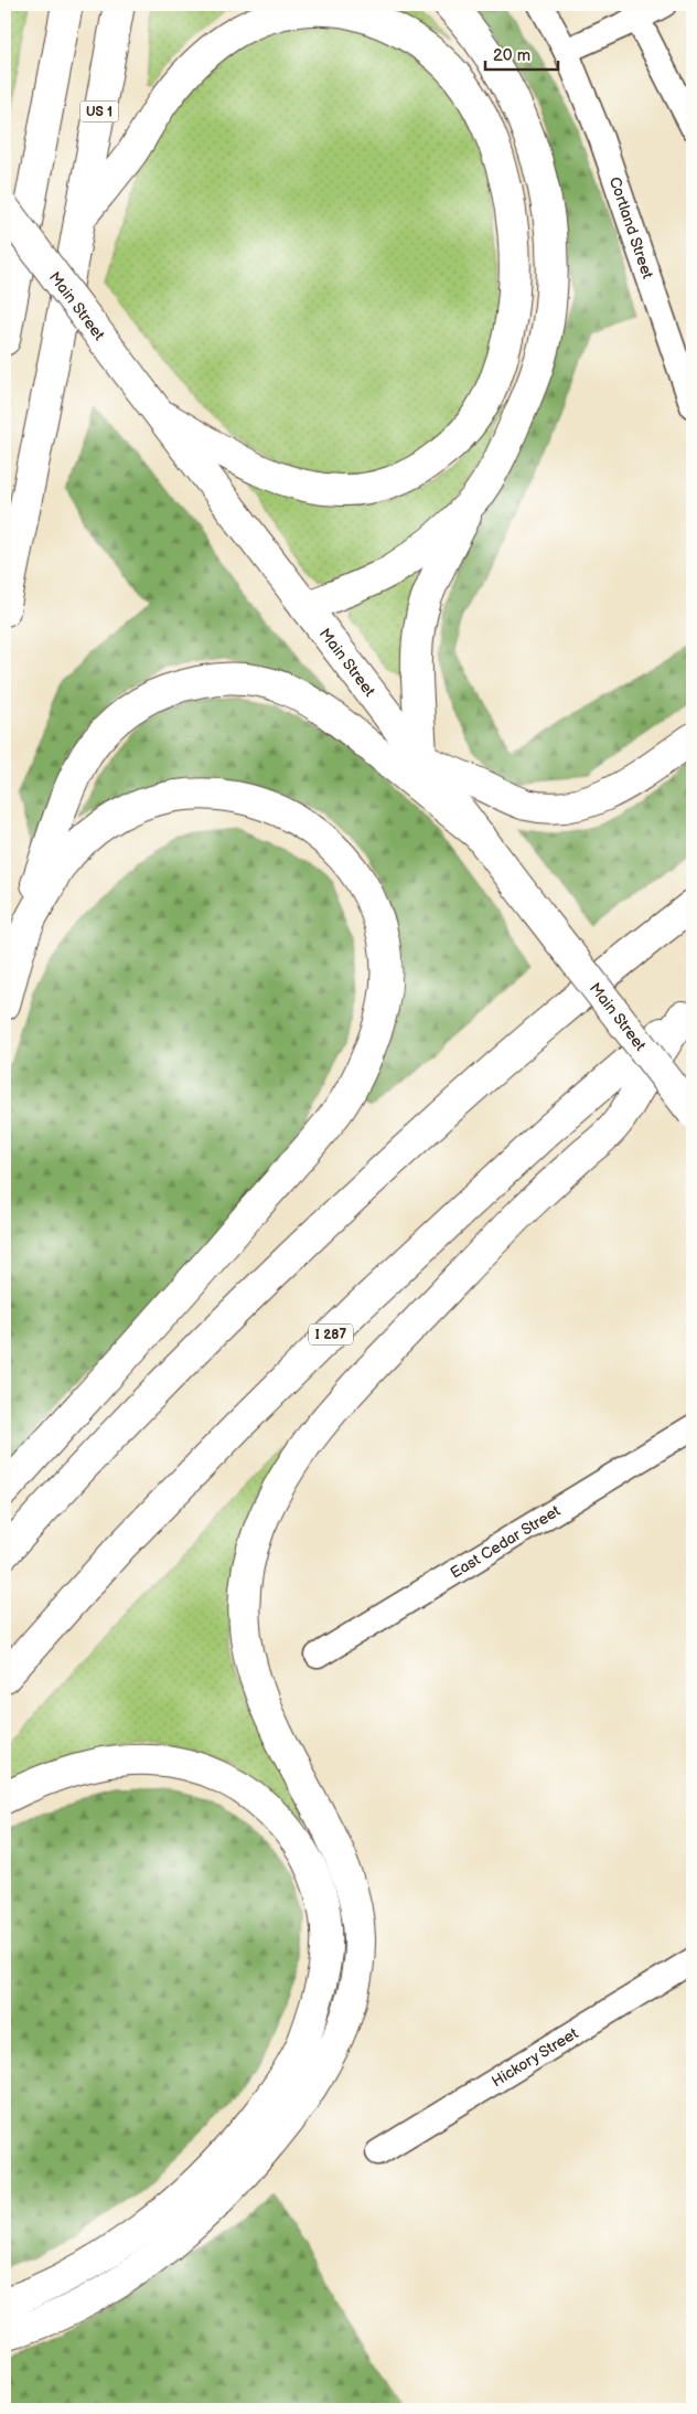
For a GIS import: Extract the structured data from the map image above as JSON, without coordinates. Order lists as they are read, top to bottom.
{
  "streets": {
    "main road": ["US 1", "Main Street", "I 287"],
    "street": ["Cortland Street", "East Cedar Street", "Hickory Street"]
  },
  "scale_bar": "20 m"
}
